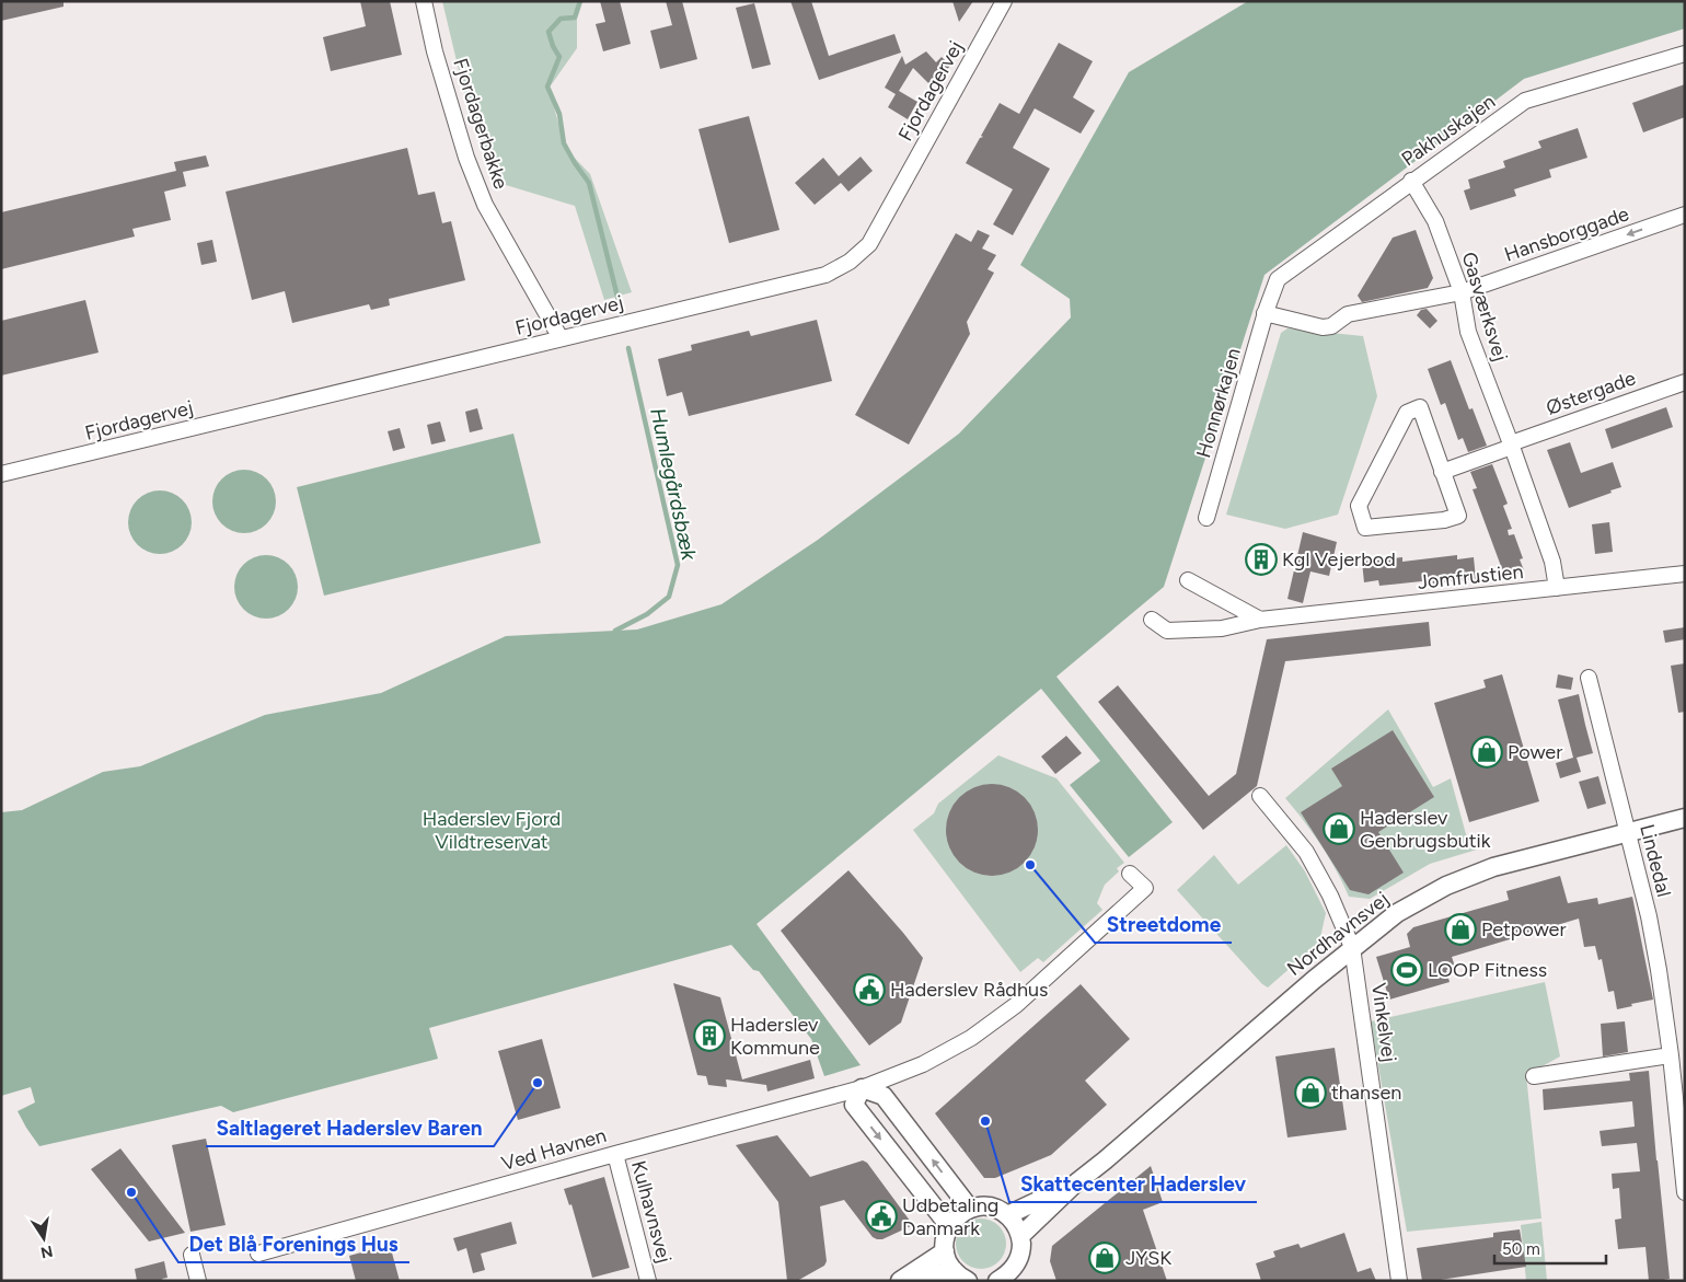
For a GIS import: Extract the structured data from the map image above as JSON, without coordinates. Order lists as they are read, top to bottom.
{
  "streets": {
    "street": [
      "Fjordagervej",
      "Fjordagerbakke",
      "Pakhuskajen",
      "Hansborggade",
      "Gasværksvej",
      "Østergade",
      "Honnørkajen",
      "Jomfrustien",
      "Lindedal",
      "Nordhavnsvej",
      "Vinkelvej",
      "Ved Havnen",
      "Kulhavnsvej"
    ]
  },
  "crossings": [
    ["Fjordagervej", "Fjordagerbakke"],
    ["Pakhuskajen", "Hansborggade"],
    ["Pakhuskajen", "Gasværksvej"],
    ["Pakhuskajen", "Honnørkajen"],
    ["Hansborggade", "Gasværksvej"],
    ["Hansborggade", "Honnørkajen"],
    ["Gasværksvej", "Østergade"],
    ["Gasværksvej", "Jomfrustien"],
    ["Lindedal", "Nordhavnsvej"],
    ["Nordhavnsvej", "Vinkelvej"],
    ["Ved Havnen", "Kulhavnsvej"]
  ],
  "one_way": ["Hansborggade"],
  "water": ["Humlegårdsbæk"],
  "parks": ["Haderslev Fjord Vildtreservat"],
  "places": {
    "building": ["Kgl Vejerbod", "Haderslev Kommune"],
    "shop": [
      "Power",
      "Haderslev Genbrugsbutik",
      "Petpower",
      "thansen",
      "JYSK"
    ],
    "other": [
      "Streetdome",
      "Saltlageret Haderslev Baren",
      "Skattecenter Haderslev",
      "Det Blå Forenings Hus"
    ],
    "sports": ["LOOP Fitness"],
    "public building": ["Haderslev Rådhus", "Udbetaling Danmark"]
  },
  "scale_bar": "50 m",
  "north": "bottom"
}
